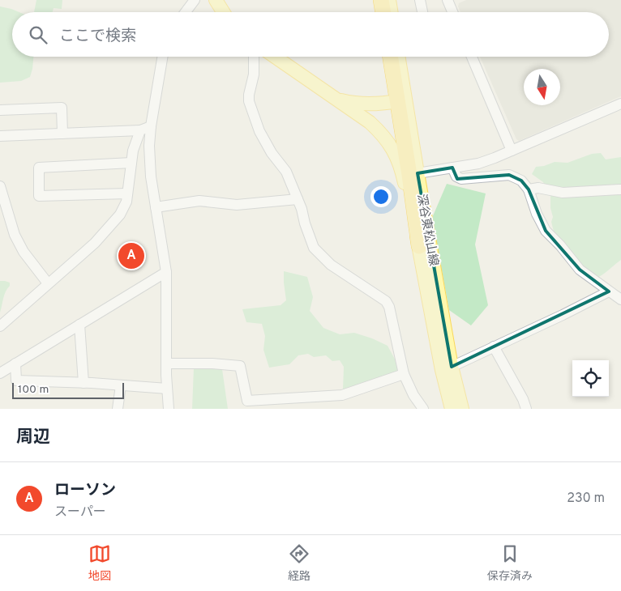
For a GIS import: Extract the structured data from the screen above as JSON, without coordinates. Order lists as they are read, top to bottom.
{
  "streets": {
    "main road": ["深谷東松山線"]
  },
  "scale_bar": "100 m",
  "north": "bottom",
  "page": {
    "search": "ここで検索",
    "pins": "A",
    "scale": "100 m",
    "heading": "周辺",
    "list": [
      {
        "mark": "A",
        "name": "ローソン",
        "note": "スーパー",
        "value": "230 m"
      }
    ],
    "nav": ["地図", "経路", "保存済み"]
  }
}
